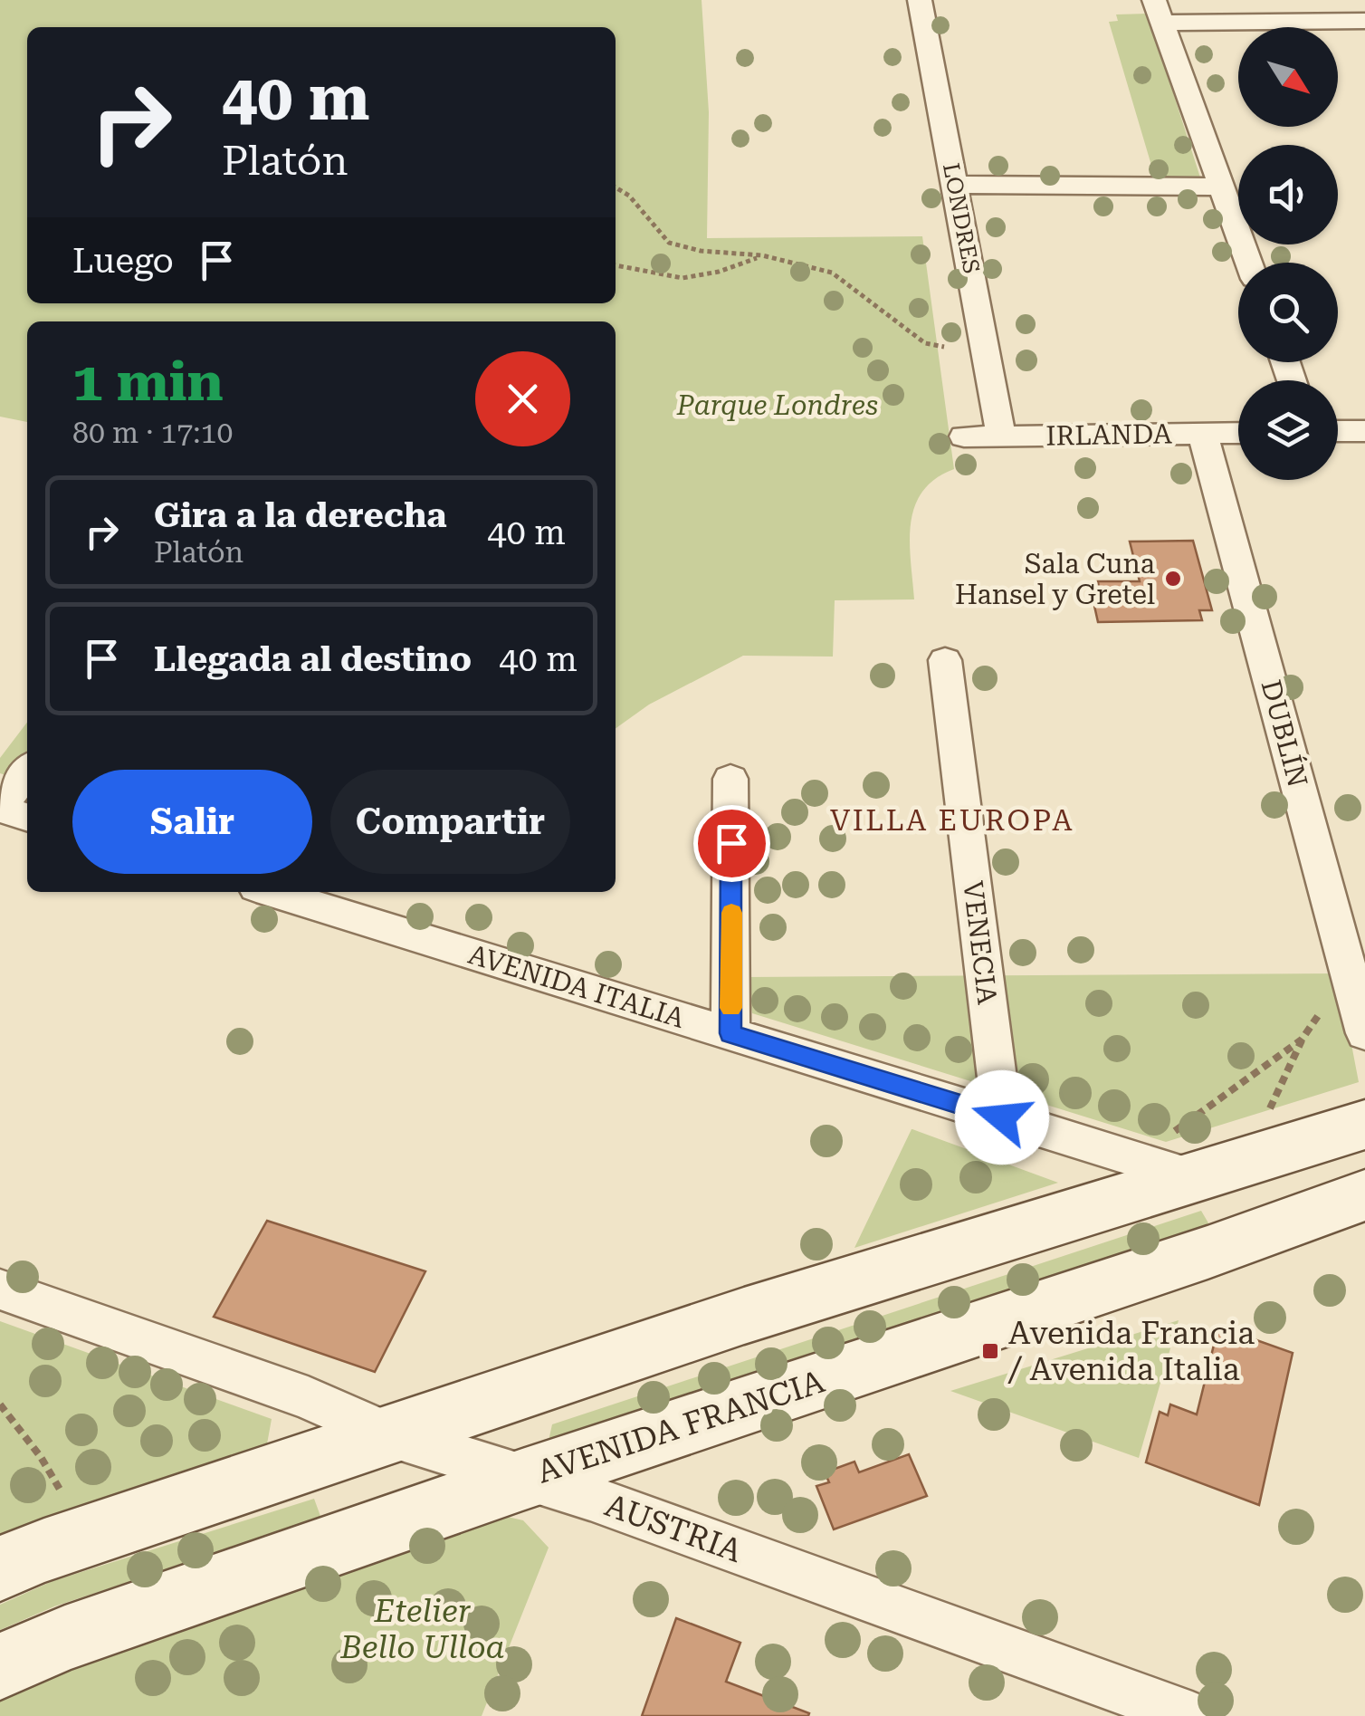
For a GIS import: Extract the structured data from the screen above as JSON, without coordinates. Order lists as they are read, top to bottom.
{
  "streets": {
    "main road": ["AVENIDA ITALIA", "AVENIDA FRANCIA"],
    "street": [
      "LONDRES",
      "IRLANDA",
      "DUBLÍN",
      "VENECIA",
      "AUSTRIA"
    ]
  },
  "crossings": [
    ["LONDRES", "IRLANDA"],
    ["IRLANDA", "DUBLÍN"],
    ["VENECIA", "AVENIDA ITALIA"],
    ["AVENIDA ITALIA", "AVENIDA FRANCIA"],
    ["AVENIDA FRANCIA", "AUSTRIA"]
  ],
  "districts": ["VILLA EUROPA"],
  "parks": ["Parque Londres", "Etelier Bello Ulloa"],
  "places": {
    "other": ["Sala Cuna Hansel y Gretel"],
    "transit": ["Avenida Francia / Avenida Italia"]
  },
  "north": "bottom right",
  "page": {
    "turn": ["40 m", "Platón"],
    "then": "Luego",
    "heading": ["1 min", "80 m · 17:10"],
    "list": [
      {
        "name": "Gira a la derecha",
        "note": "Platón",
        "value": "40 m"
      },
      {
        "name": "Llegada al destino",
        "value": "40 m"
      }
    ],
    "buttons": ["Salir", "Compartir"]
  }
}
